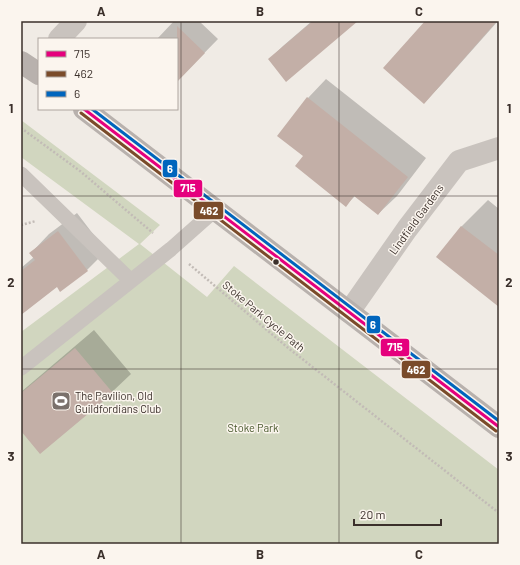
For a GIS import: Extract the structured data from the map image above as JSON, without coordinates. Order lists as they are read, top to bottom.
{
  "streets": {
    "street": ["Lindfield Gardens"],
    "path": ["Stoke Park Cycle Path"]
  },
  "parks": ["Stoke Park"],
  "places": {
    "sports": ["The Pavilion, Old Guildfordians Club"]
  },
  "lines": ["transit line 715", "transit line 6", "transit line 462"],
  "legend": ["715", "462", "6"],
  "scale_bar": "20 m",
  "grid": {
    "columns": ["A", "B", "C"],
    "rows": ["1", "2", "3"]
  }
}
